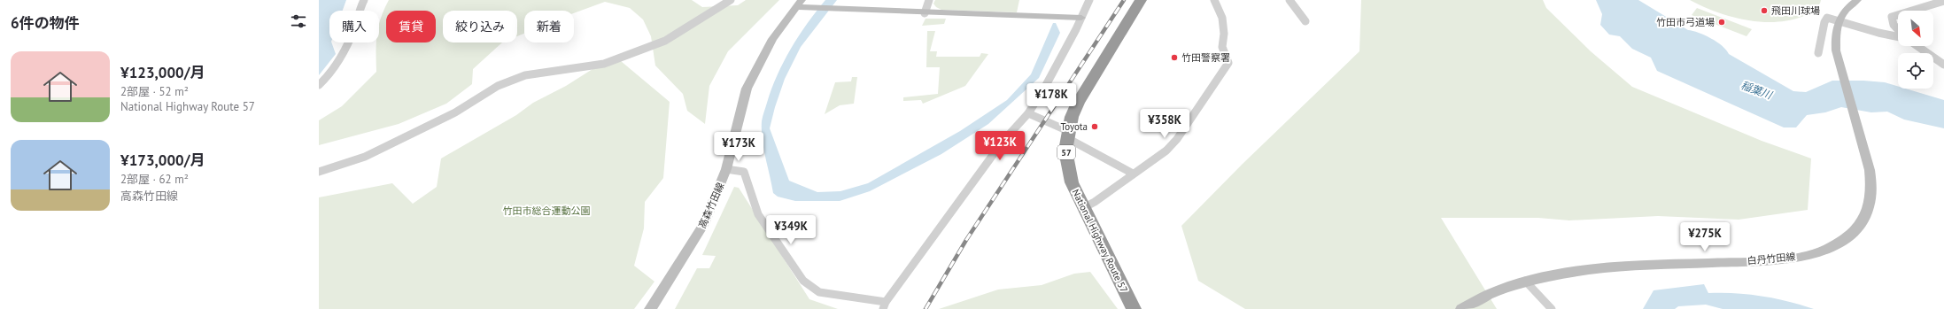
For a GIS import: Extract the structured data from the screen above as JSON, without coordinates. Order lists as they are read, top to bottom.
{
  "streets": {
    "highway": ["57", "National Highway Route 57"],
    "main road": ["高森竹田線", "白丹竹田線"]
  },
  "water": ["稲葉川"],
  "parks": ["竹田市総合運動公園"],
  "places": [
    "飛田川球場",
    "竹田市弓道場",
    "竹田警察署",
    "Toyota"
  ],
  "north": "bottom right",
  "page": {
    "heading": "6件の物件",
    "chip": [
      "購入",
      "賃貸",
      "絞り込み",
      "新着"
    ],
    "list": [
      {
        "name": "¥123,000/月",
        "note": "2部屋 · 52 m² · National Highway Route 57"
      },
      {
        "name": "¥173,000/月",
        "note": "2部屋 · 62 m² · 高森竹田線"
      }
    ],
    "price": [
      "¥178K",
      "¥358K",
      "¥123K",
      "¥173K",
      "¥349K",
      "¥275K"
    ]
  }
}
